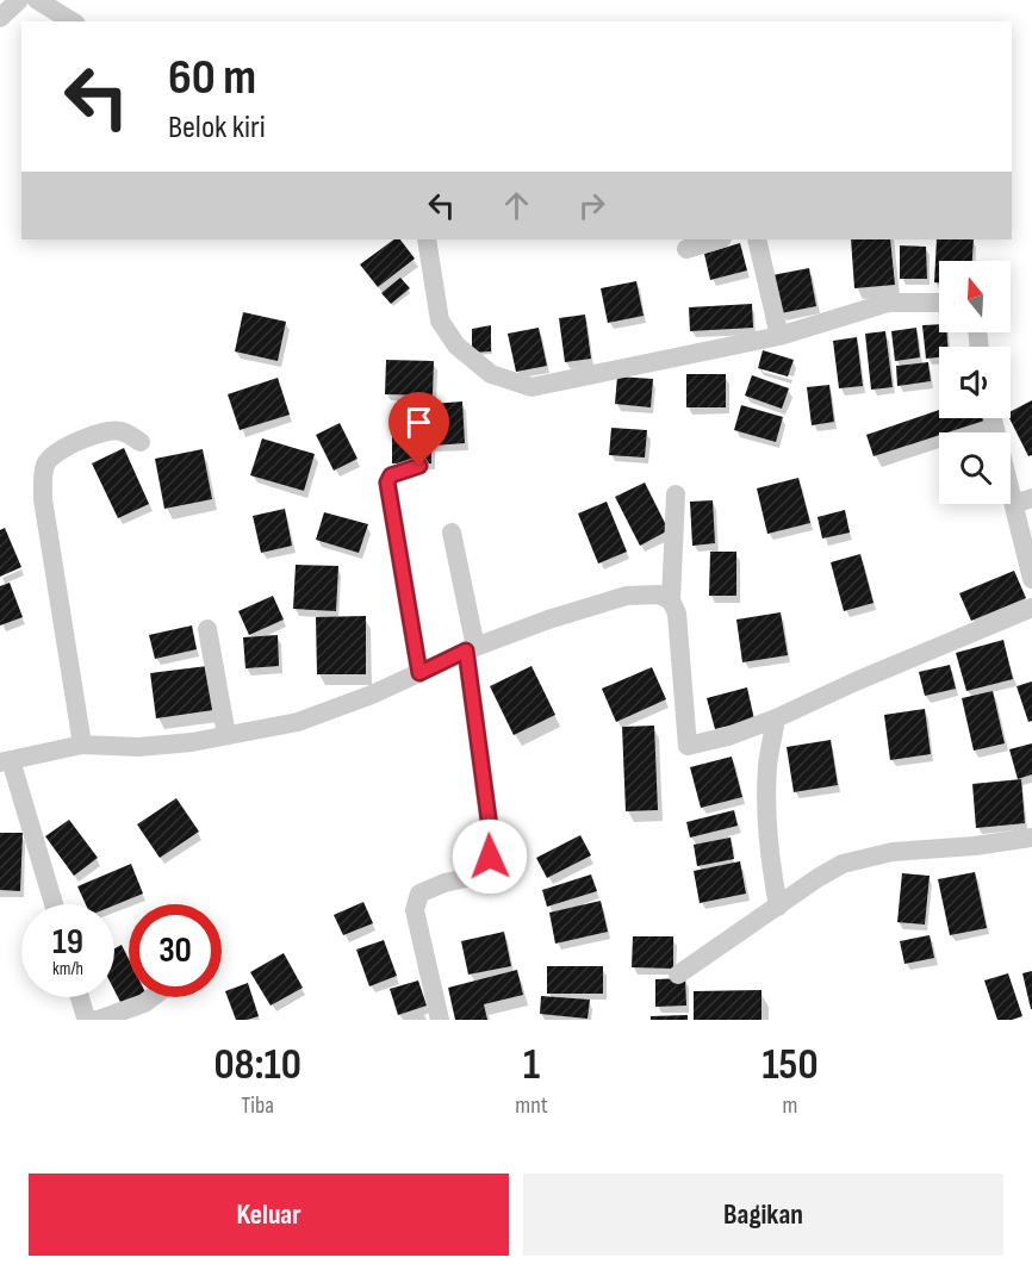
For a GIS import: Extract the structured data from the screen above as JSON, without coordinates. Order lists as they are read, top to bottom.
{
  "north": "top",
  "page": {
    "turn": ["60 m", "Belok kiri"],
    "speed": "19 km/h",
    "limit": "30",
    "eta": [
      "08:10",
      "Tiba",
      "1",
      "mnt",
      "150",
      "m"
    ],
    "buttons": ["Keluar", "Bagikan"]
  }
}
